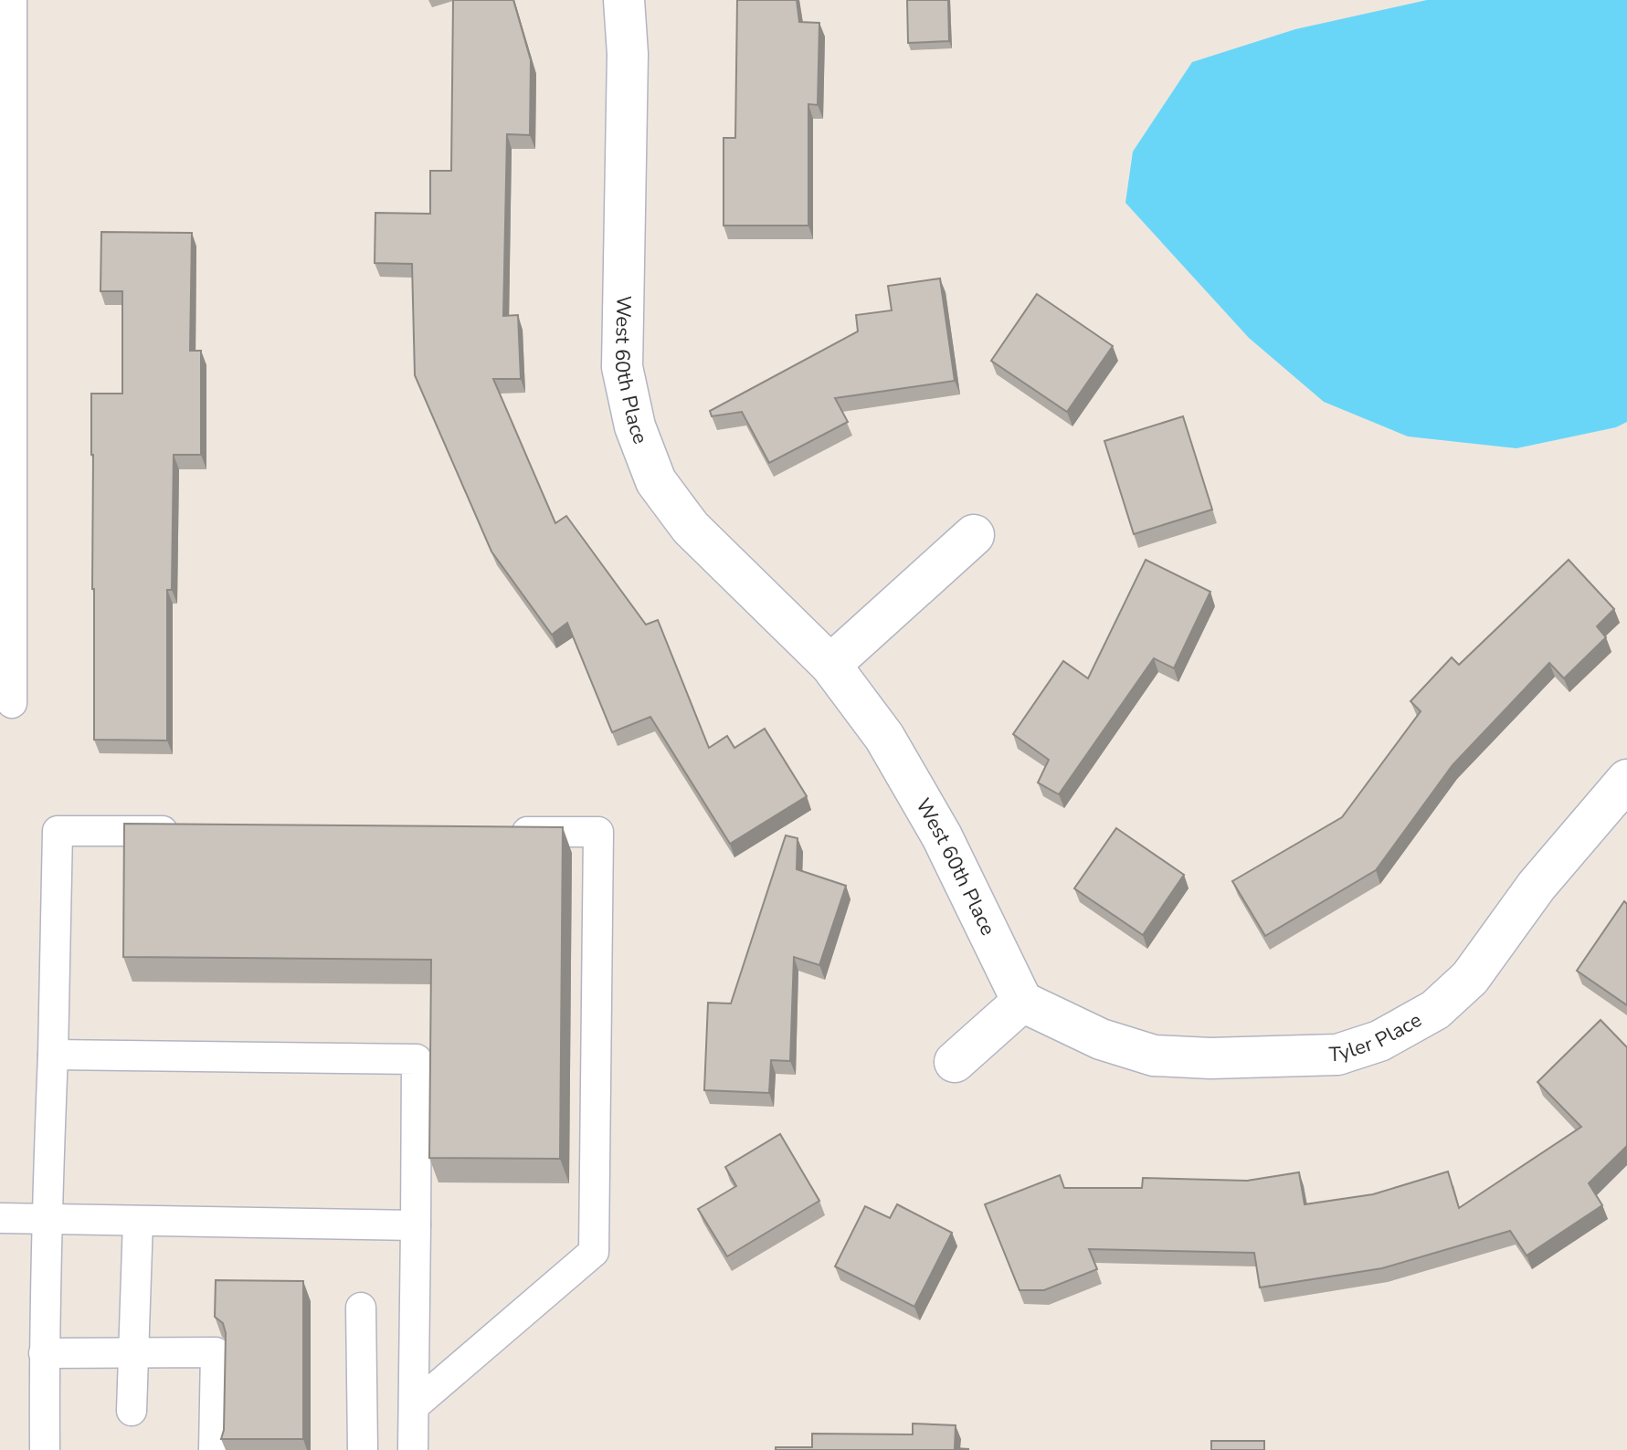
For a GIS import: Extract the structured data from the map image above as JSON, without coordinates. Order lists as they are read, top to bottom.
{
  "streets": {
    "street": ["West 60th Place", "Tyler Place"]
  },
  "crossings": [
    ["West 60th Place", "Tyler Place"]
  ]
}
